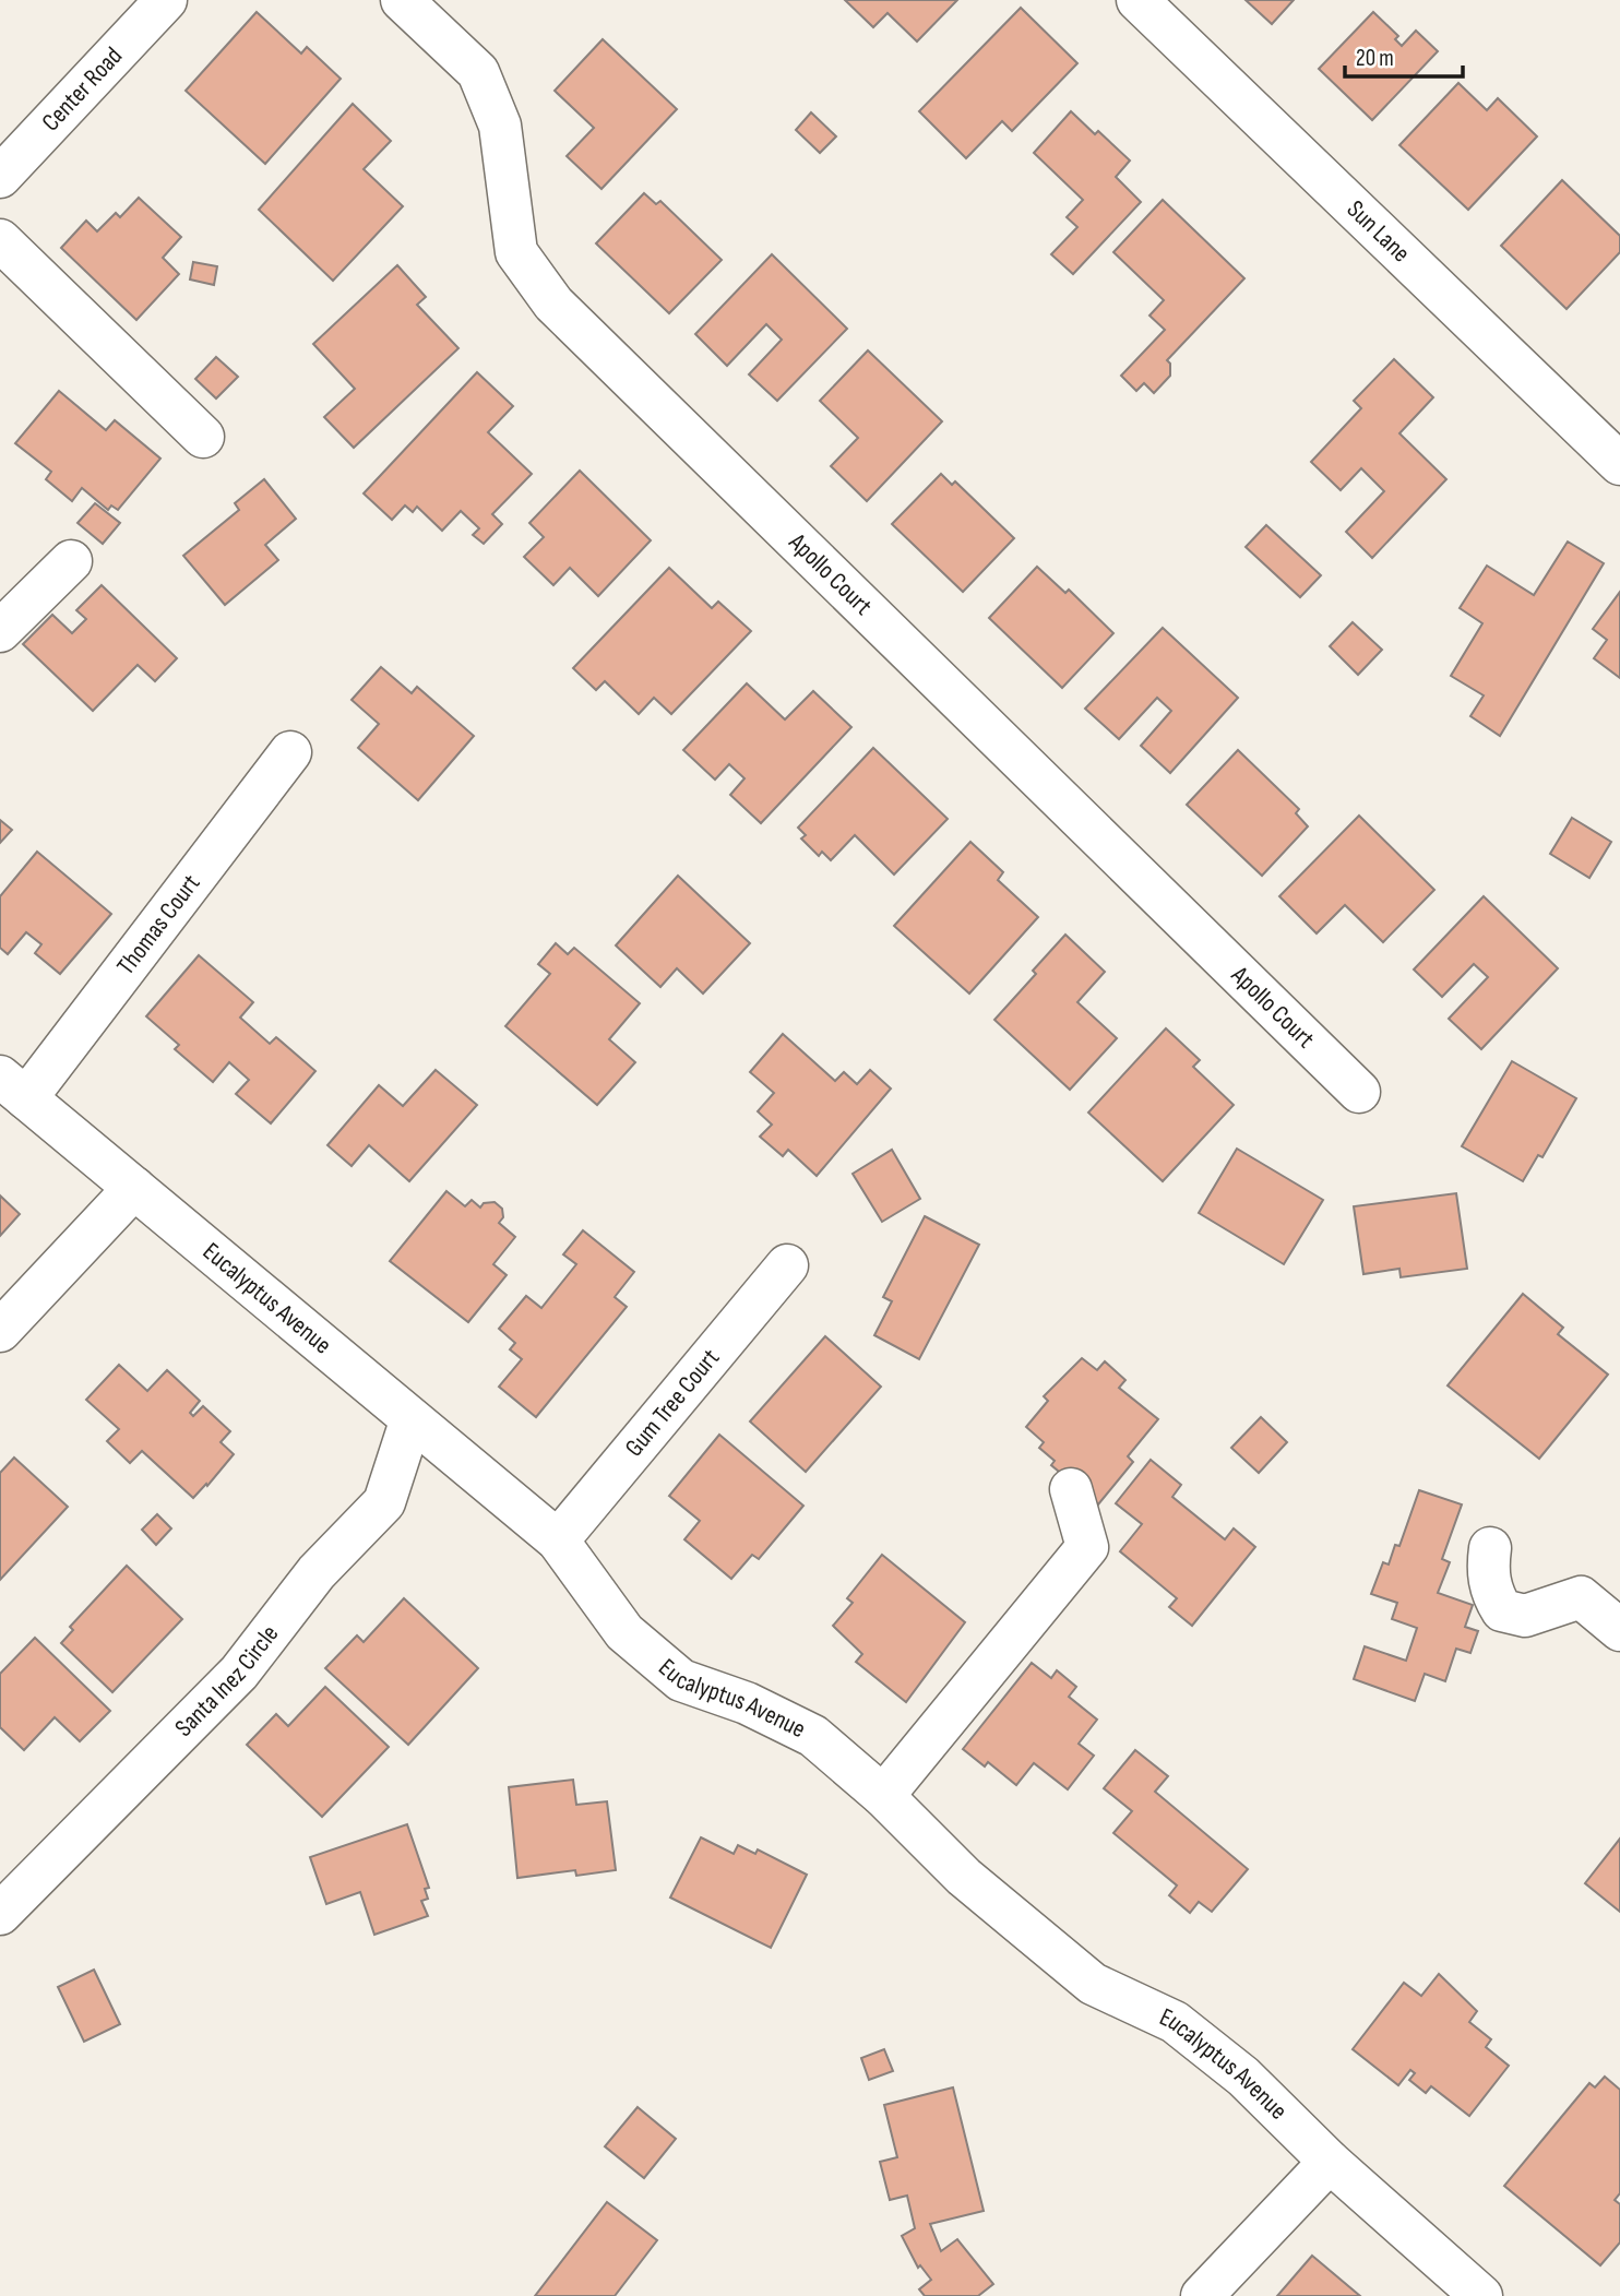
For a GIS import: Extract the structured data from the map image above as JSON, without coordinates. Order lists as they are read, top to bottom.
{
  "streets": {
    "street": [
      "Center Road",
      "Sun Lane",
      "Apollo Court",
      "Thomas Court",
      "Eucalyptus Avenue",
      "Gum Tree Court",
      "Santa Inez Circle"
    ]
  },
  "crossings": [
    ["Thomas Court", "Eucalyptus Avenue"],
    ["Eucalyptus Avenue", "Gum Tree Court"],
    ["Eucalyptus Avenue", "Santa Inez Circle"]
  ],
  "scale_bar": "20 m"
}
